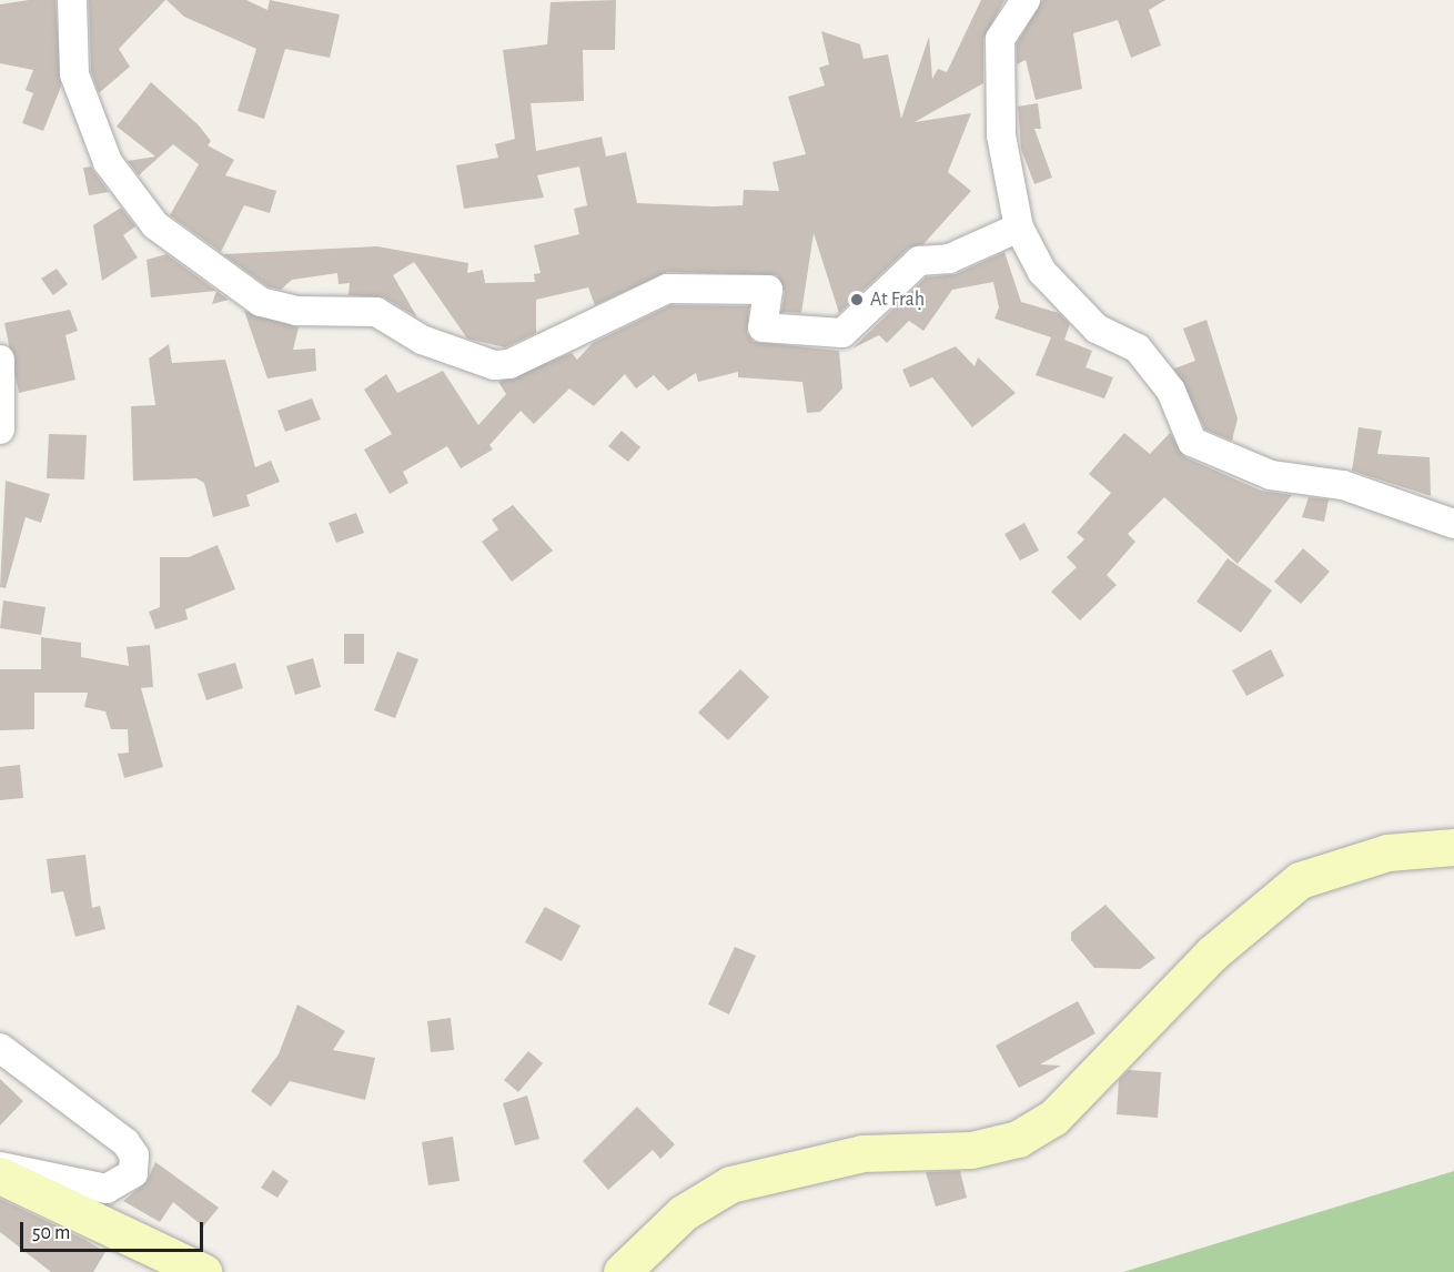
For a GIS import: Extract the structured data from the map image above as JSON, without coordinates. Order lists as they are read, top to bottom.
{
  "places": ["At Fraḥ"],
  "scale_bar": "50 m"
}
